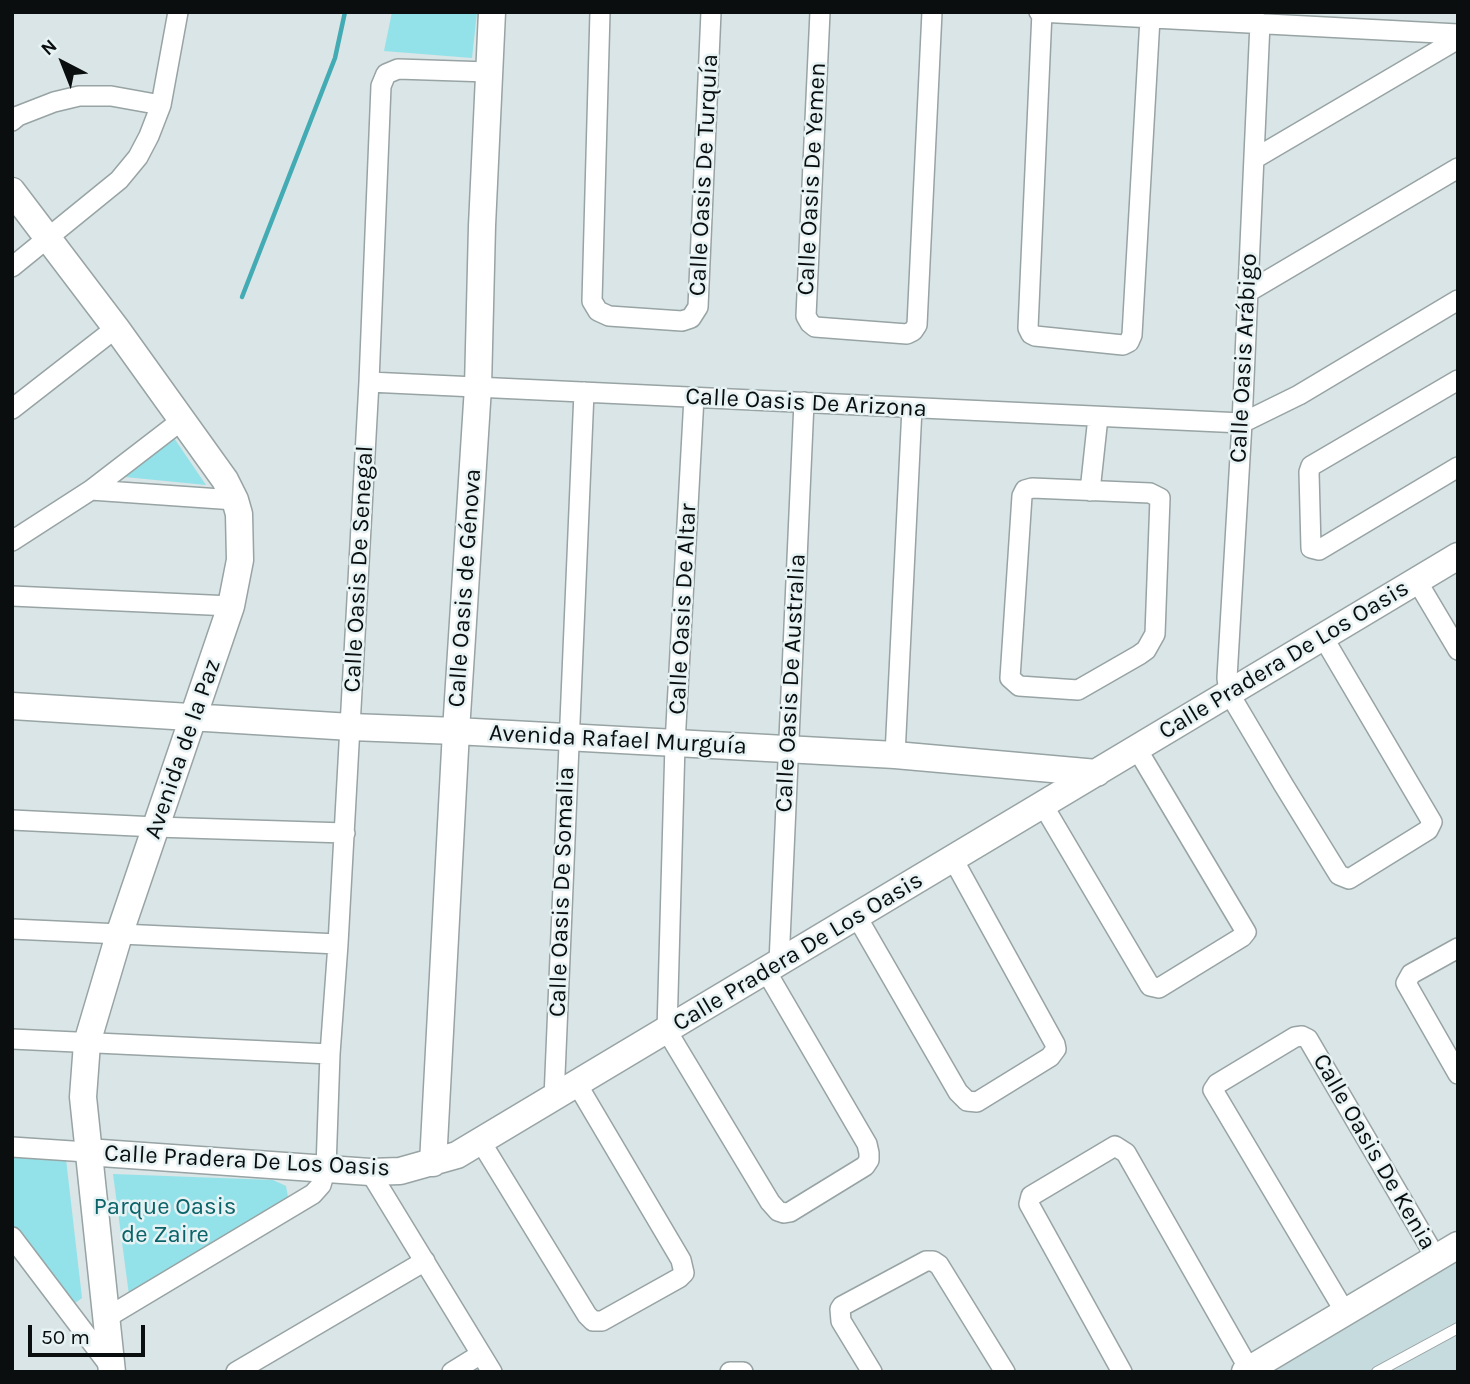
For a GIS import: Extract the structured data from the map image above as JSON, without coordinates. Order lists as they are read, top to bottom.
{
  "streets": {
    "street": [
      "Calle Oasis De Turquía",
      "Calle Oasis De Yemen",
      "Calle Oasis Arábigo",
      "Calle Oasis De Arizona",
      "Calle Oasis De Senegal",
      "Calle Oasis de Génova",
      "Calle Oasis De Altar",
      "Calle Pradera De Los Oasis",
      "Calle Oasis De Australia",
      "Avenida Rafael Murguía",
      "Avenida de la Paz",
      "Calle Oasis De Somalia",
      "Calle Oasis De Kenia"
    ]
  },
  "crossings": [
    ["Calle Oasis Arábigo", "Calle Oasis De Arizona"],
    ["Calle Oasis Arábigo", "Calle Pradera De Los Oasis"],
    ["Calle Oasis De Arizona", "Calle Oasis De Senegal"],
    ["Calle Oasis De Arizona", "Calle Oasis de Génova"],
    ["Calle Oasis De Arizona", "Calle Oasis De Altar"],
    ["Calle Oasis De Arizona", "Calle Oasis De Australia"],
    ["Calle Oasis De Arizona", "Calle Oasis De Somalia"],
    ["Calle Oasis De Senegal", "Calle Oasis de Génova"],
    ["Calle Oasis De Senegal", "Calle Pradera De Los Oasis"],
    ["Calle Oasis De Senegal", "Avenida Rafael Murguía"],
    ["Calle Oasis de Génova", "Calle Pradera De Los Oasis"],
    ["Calle Oasis de Génova", "Avenida Rafael Murguía"],
    ["Calle Oasis De Altar", "Calle Pradera De Los Oasis"],
    ["Calle Oasis De Altar", "Avenida Rafael Murguía"],
    ["Calle Pradera De Los Oasis", "Calle Oasis De Australia"],
    ["Calle Pradera De Los Oasis", "Avenida Rafael Murguía"],
    ["Calle Pradera De Los Oasis", "Avenida de la Paz"],
    ["Calle Pradera De Los Oasis", "Calle Oasis De Somalia"],
    ["Calle Oasis De Australia", "Avenida Rafael Murguía"],
    ["Avenida Rafael Murguía", "Avenida de la Paz"],
    ["Avenida Rafael Murguía", "Calle Oasis De Somalia"]
  ],
  "parks": ["Parque Oasis de Zaire"],
  "scale_bar": "50 m",
  "north": "top left"
}
